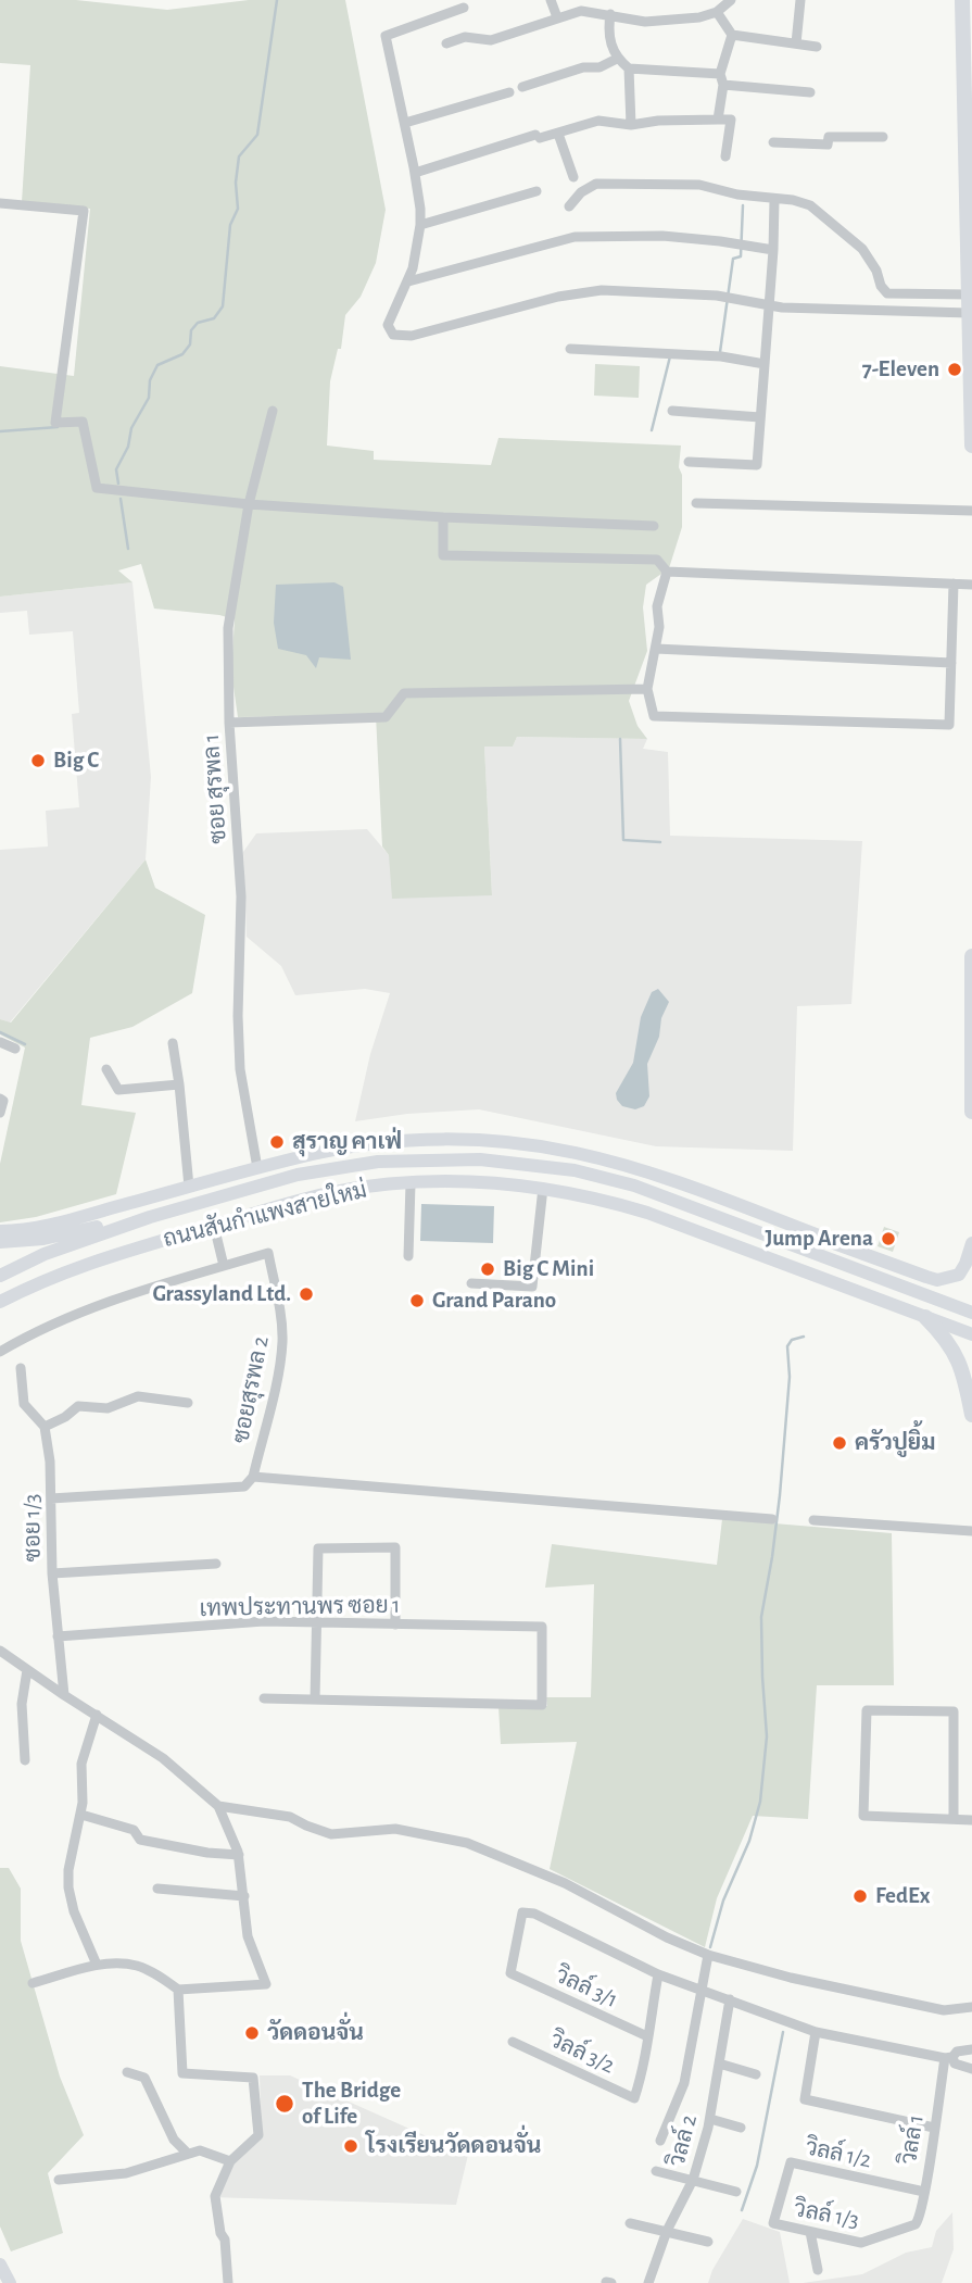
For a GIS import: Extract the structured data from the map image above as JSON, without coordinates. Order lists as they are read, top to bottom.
{
  "streets": {
    "main road": ["ถนนสันกำแพงสายใหม่"],
    "street": [
      "ซอย สุรพล 1",
      "ซอยสุรพล 2",
      "ซอย 1/3",
      "เทพประทานพร ซอย 1",
      "วิลล์ 3/1",
      "วิลล์ 3/2",
      "วิลล์ 1",
      "วิลล์ 2",
      "วิลล์ 1/2",
      "วิลล์ 1/3"
    ]
  },
  "crossings": [
    ["ซอยสุรพล 2", "ซอย 1/3"],
    ["ซอย 1/3", "เทพประทานพร ซอย 1"],
    ["วิลล์ 3/1", "วิลล์ 3/2"],
    ["วิลล์ 1", "วิลล์ 1/2"],
    ["วิลล์ 1", "วิลล์ 1/3"],
    ["วิลล์ 1/2", "วิลล์ 1/3"]
  ],
  "places": [
    "7-Eleven",
    "Big C",
    "สุราญ คาเฟ่",
    "Jump Arena",
    "Big C Mini",
    "Grassyland Ltd.",
    "Grand Parano",
    "ครัวปูยิ้ม",
    "FedEx",
    "วัดดอนจั่น",
    "The Bridge of Life",
    "โรงเรียนวัดดอนจั่น"
  ]
}
